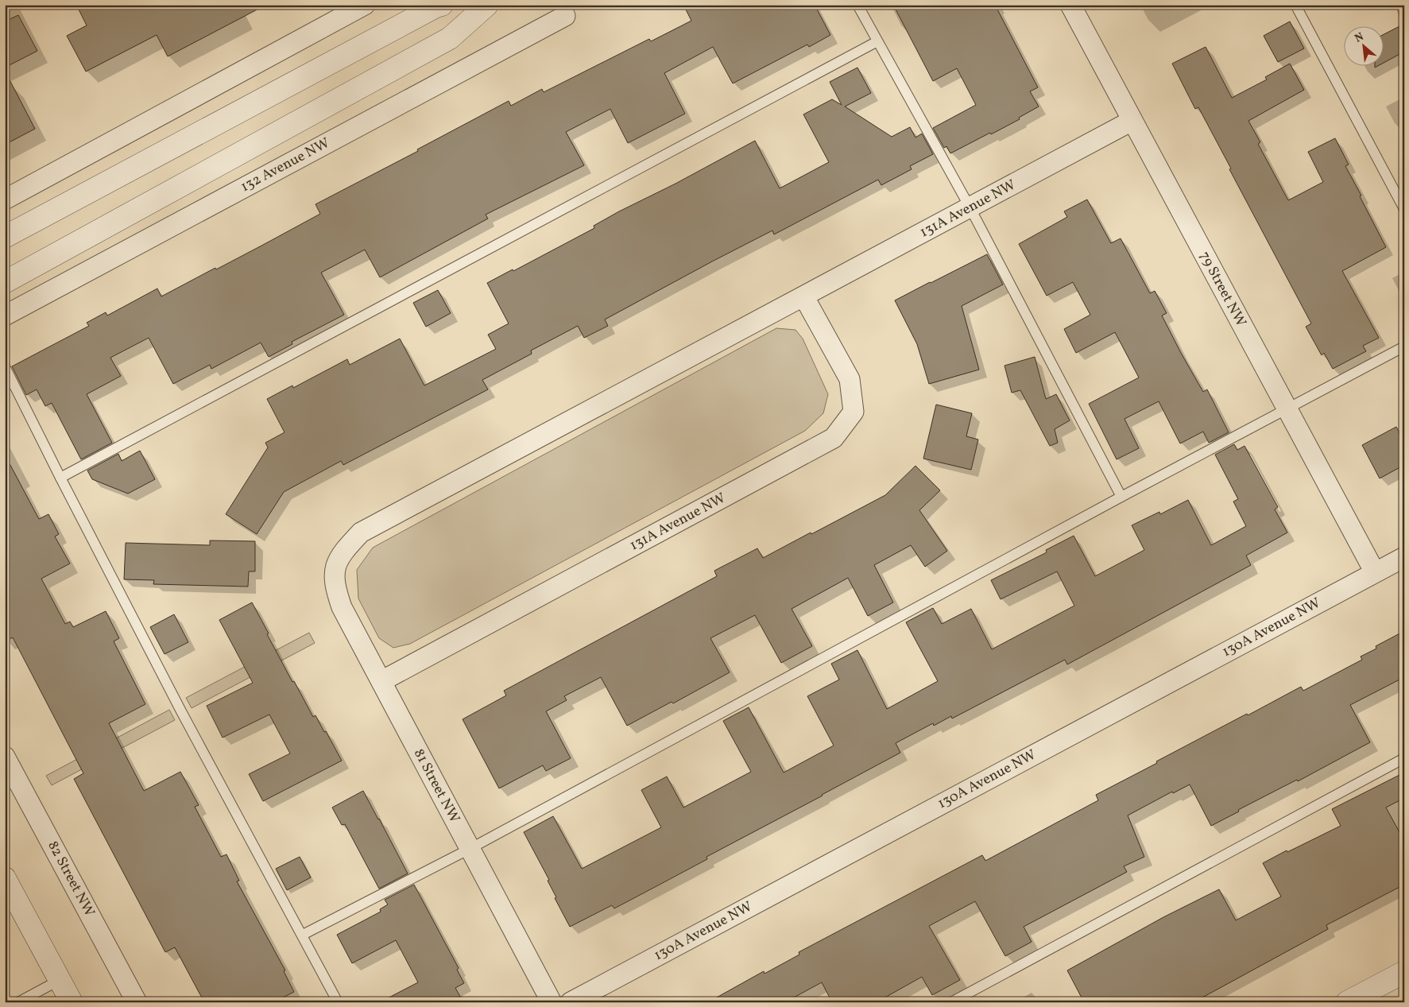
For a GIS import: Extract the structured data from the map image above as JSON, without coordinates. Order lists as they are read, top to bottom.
{
  "streets": {
    "street": [
      "132 Avenue NW",
      "131A Avenue NW",
      "79 Street NW",
      "130A Avenue NW",
      "81 Street NW",
      "82 Street NW"
    ]
  },
  "crossings": [
    ["131A Avenue NW", "79 Street NW"],
    ["131A Avenue NW", "81 Street NW"],
    ["79 Street NW", "130A Avenue NW"]
  ],
  "north": "top left"
}
